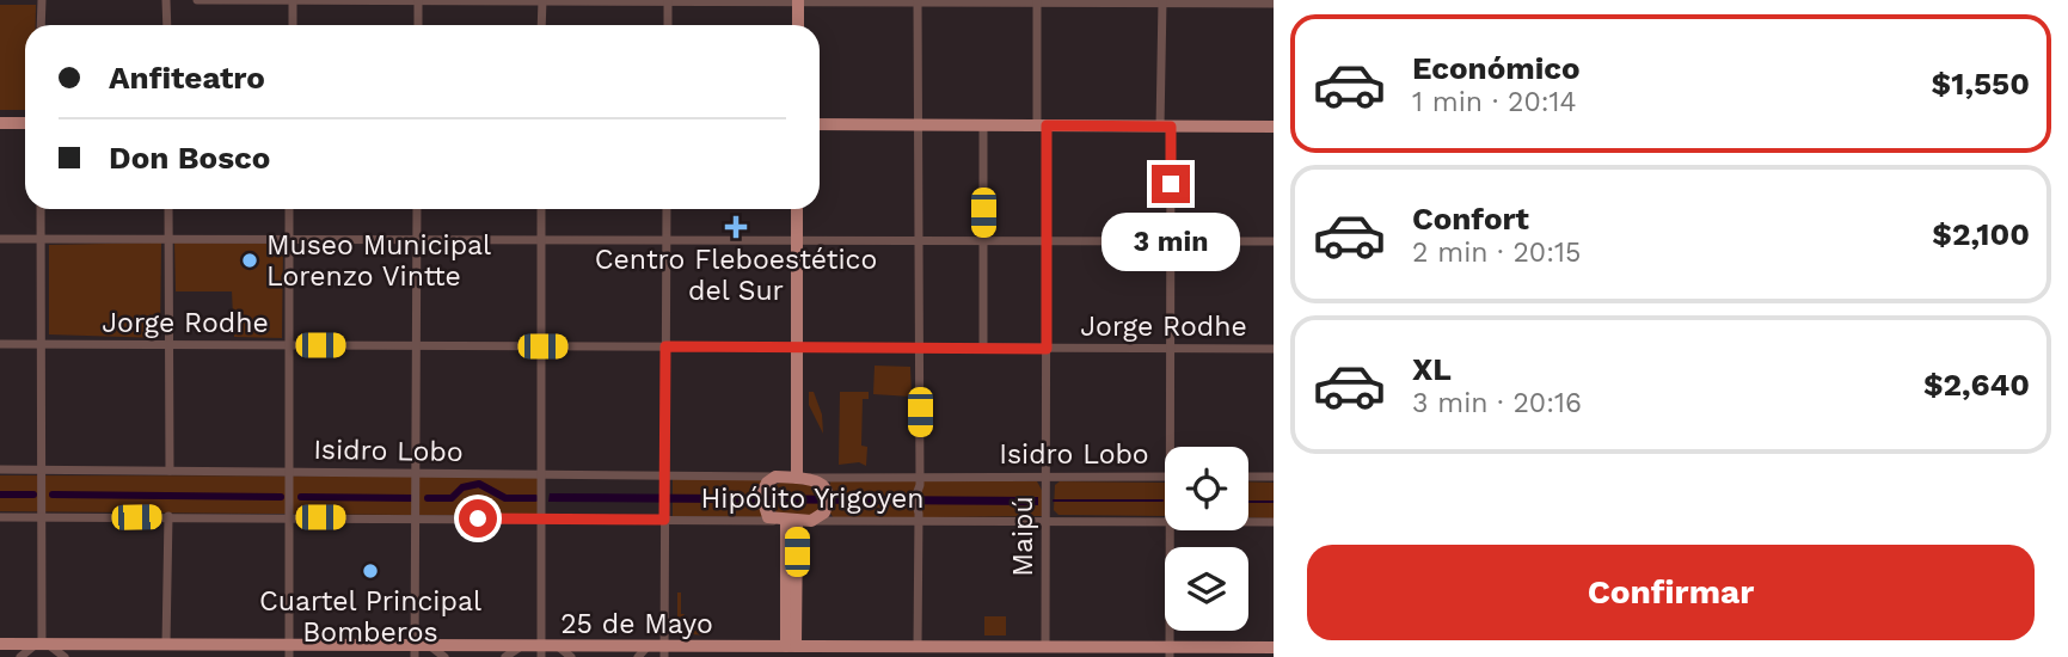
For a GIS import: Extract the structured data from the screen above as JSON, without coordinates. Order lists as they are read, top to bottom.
{
  "streets": {
    "main road": ["Hipólito Yrigoyen", "25 de Mayo"],
    "street": ["Jorge Rodhe", "Isidro Lobo", "Maipú"]
  },
  "crossings": [
    ["Jorge Rodhe", "Maipú"],
    ["Isidro Lobo", "Hipólito Yrigoyen"],
    ["Isidro Lobo", "Maipú"],
    ["Hipólito Yrigoyen", "Maipú"],
    ["Maipú", "25 de Mayo"]
  ],
  "places": {
    "health": ["Centro Fleboestético del Sur"],
    "other": ["Museo Municipal Lorenzo Vintte", "Cuartel Principal Bomberos"]
  },
  "page": {
    "list": [
      {
        "name": "Económico",
        "note": "1 min · 20:14",
        "value": "$1,550"
      },
      {
        "name": "Confort",
        "note": "2 min · 20:15",
        "value": "$2,100"
      },
      {
        "name": "XL",
        "note": "3 min · 20:16",
        "value": "$2,640"
      }
    ],
    "banner": ["Anfiteatro", "Don Bosco"],
    "bubble": "3 min",
    "buttons": "Confirmar"
  }
}
